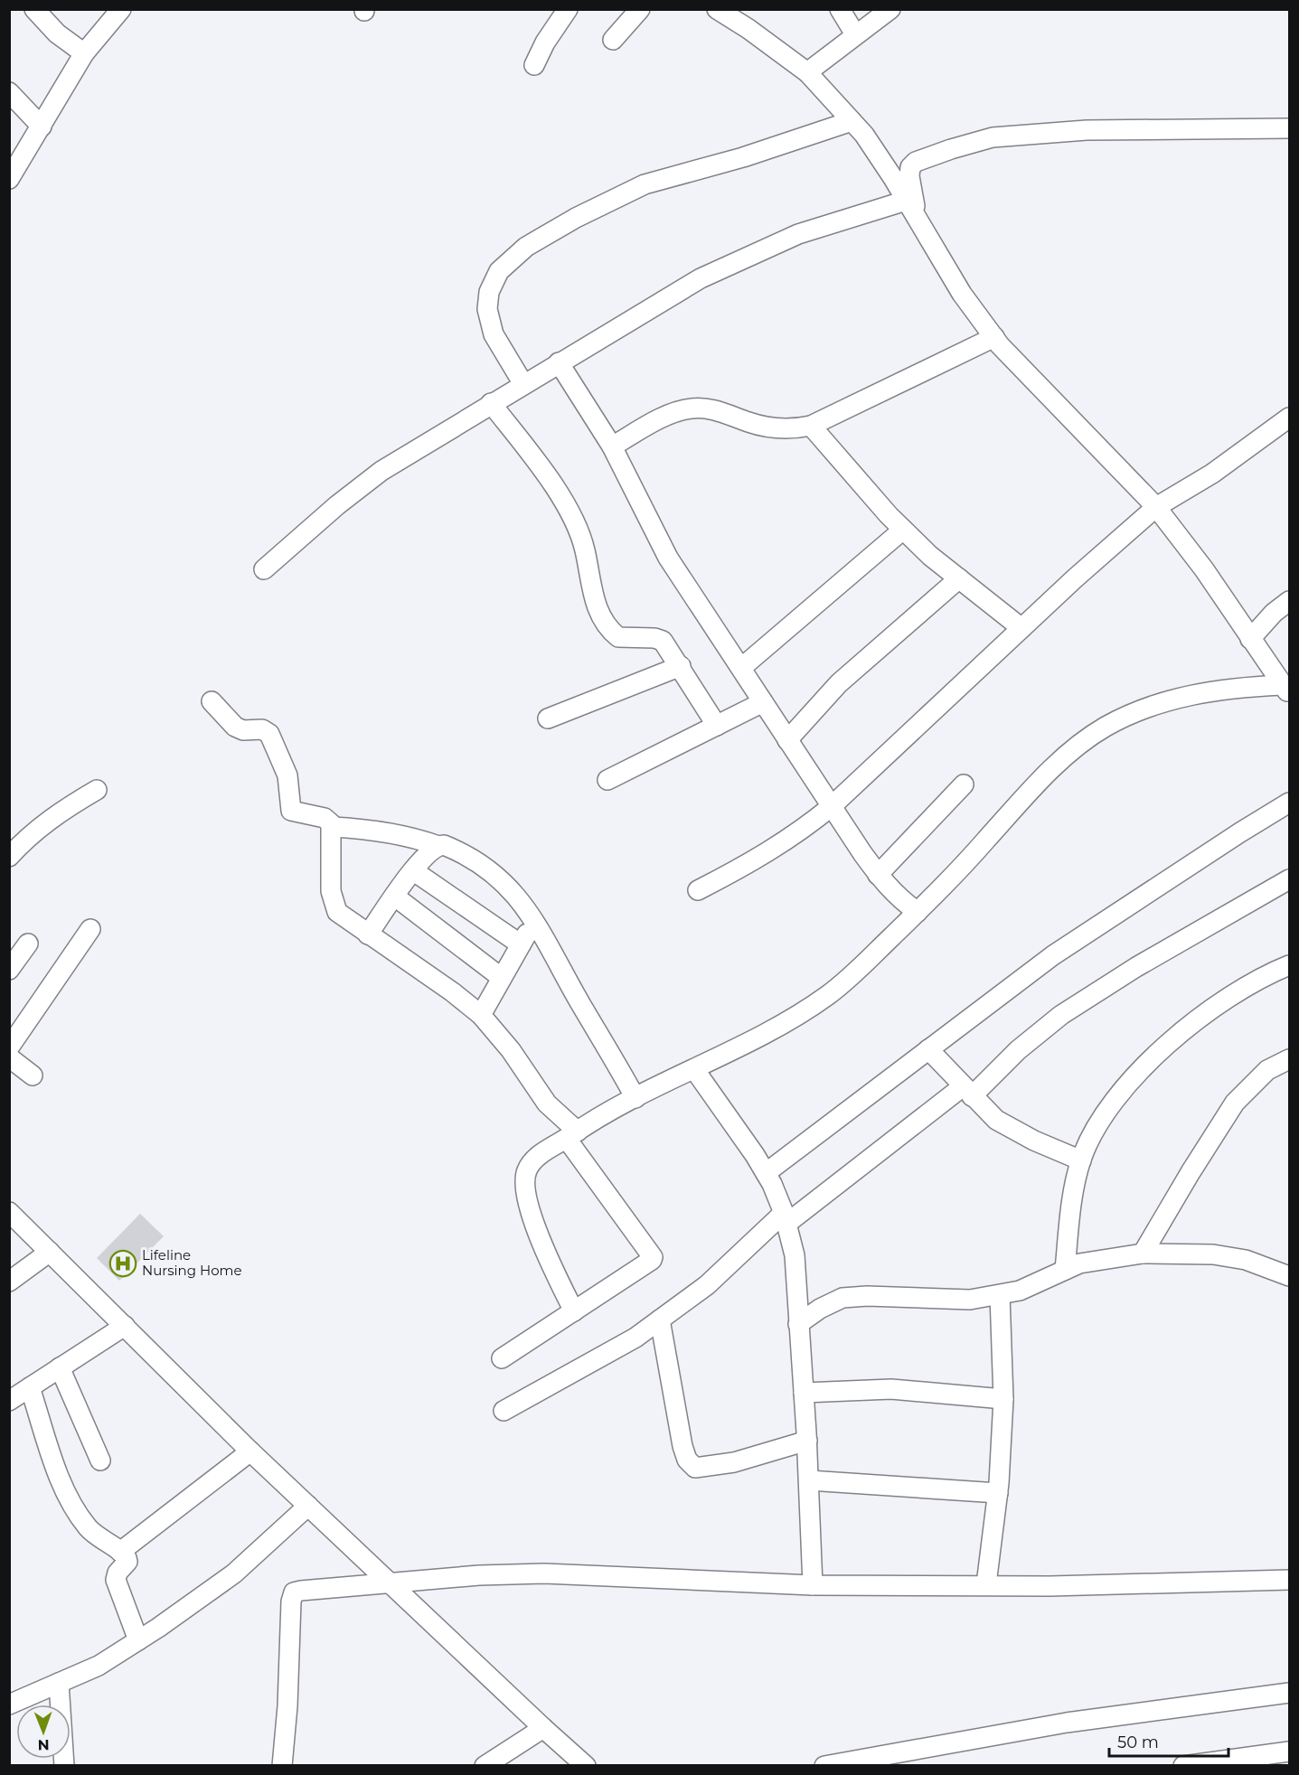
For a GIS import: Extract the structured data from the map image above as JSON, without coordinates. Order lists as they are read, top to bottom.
{
  "places": {
    "hospital": ["Lifeline Nursing Home"]
  },
  "scale_bar": "50 m",
  "north": "bottom"
}
